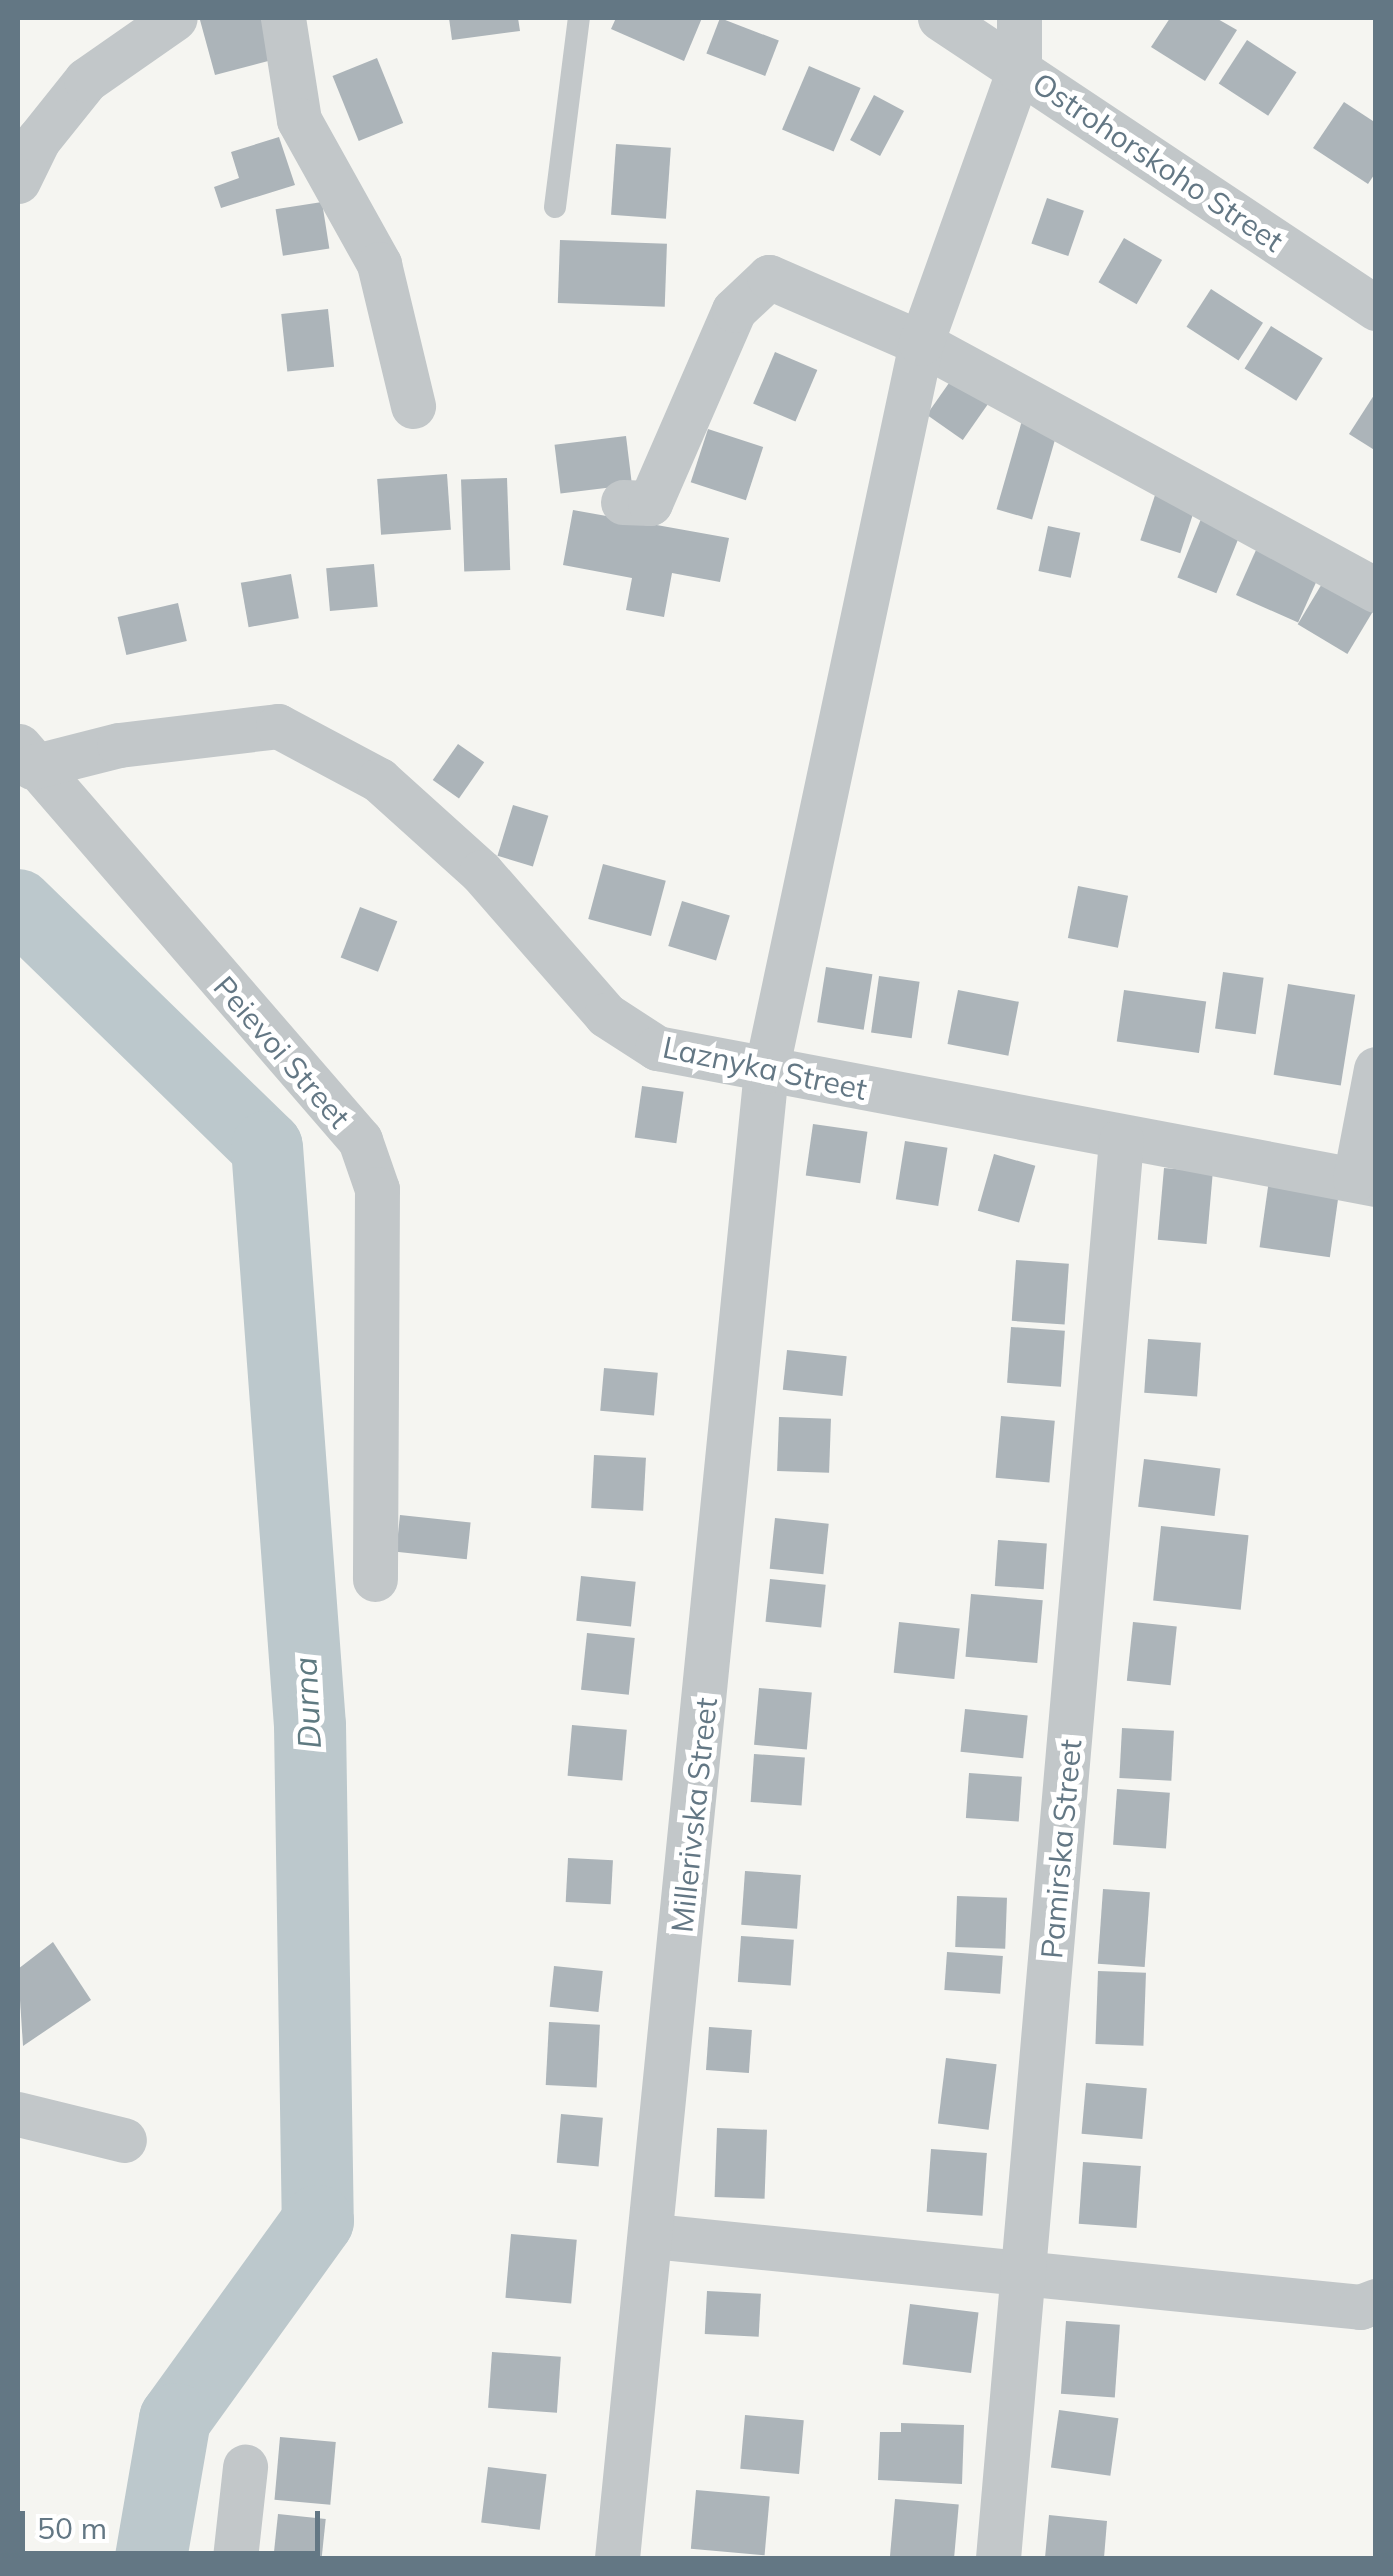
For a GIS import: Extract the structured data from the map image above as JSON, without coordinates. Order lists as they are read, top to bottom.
{
  "streets": {
    "street": [
      "Ostrohorskoho Street",
      "Peievoi Street",
      "Laznyka Street",
      "Millerivska Street",
      "Pamirska Street"
    ]
  },
  "crossings": [
    ["Ostrohorskoho Street", "Millerivska Street"],
    ["Peievoi Street", "Laznyka Street"],
    ["Laznyka Street", "Millerivska Street"],
    ["Laznyka Street", "Pamirska Street"]
  ],
  "water": ["Durna"],
  "scale_bar": "50 m"
}
